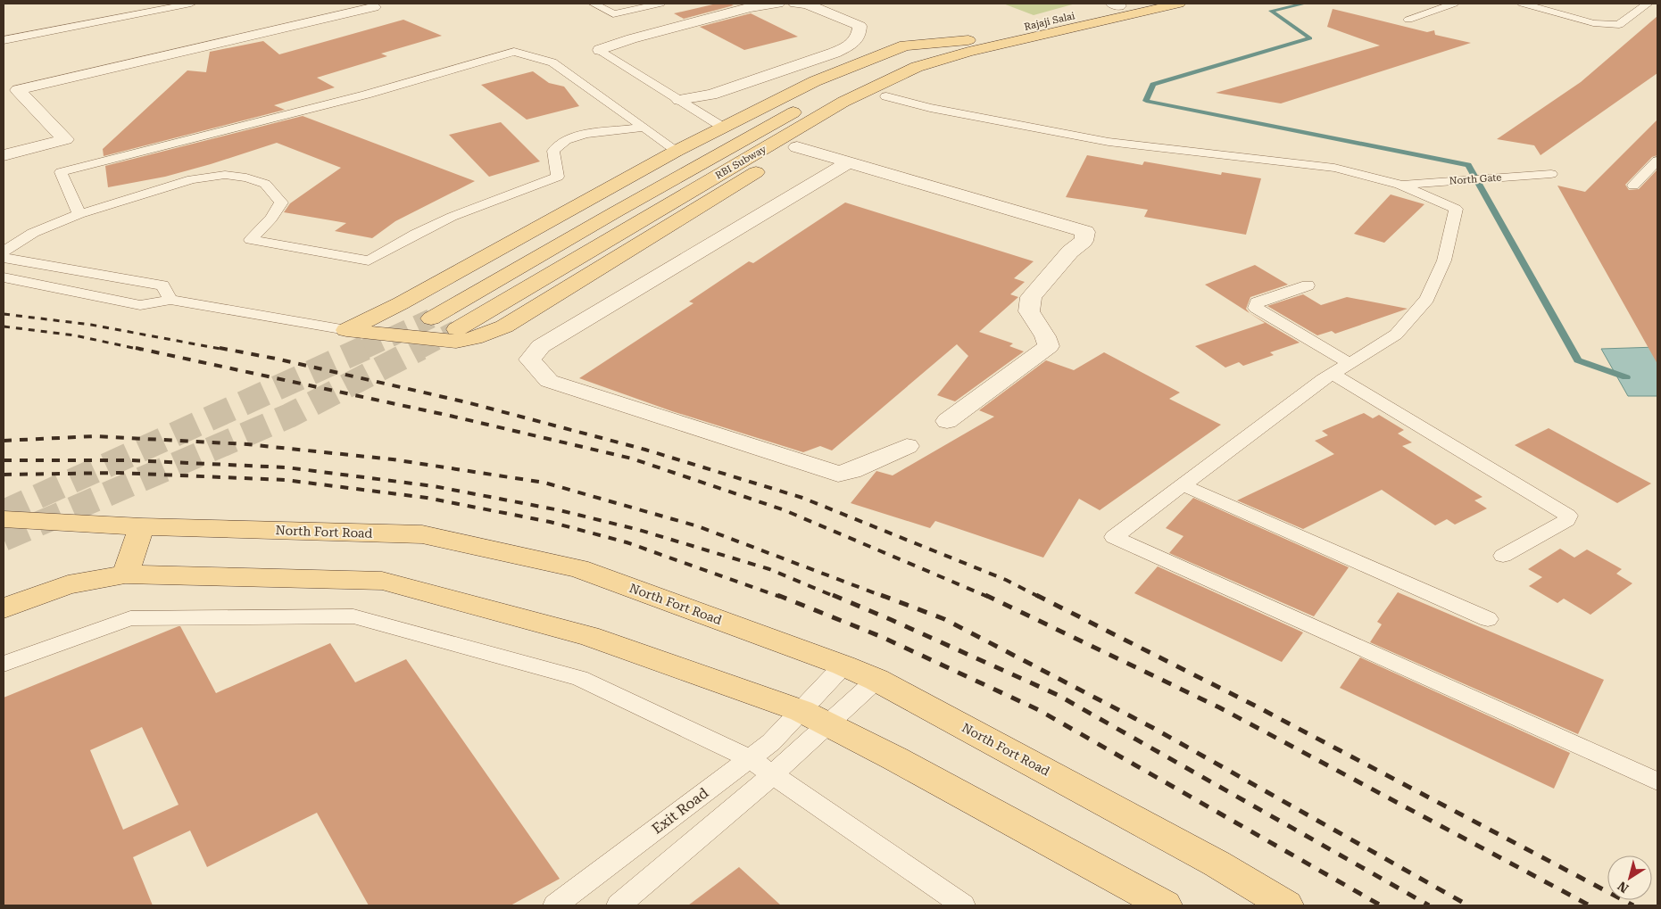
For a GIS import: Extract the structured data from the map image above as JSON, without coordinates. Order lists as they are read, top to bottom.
{
  "streets": {
    "main road": ["Rajaji Salai", "RBI Subway", "North Fort Road"],
    "lane": ["North Gate", "Exit Road"]
  },
  "crossings": [
    ["Rajaji Salai", "RBI Subway"],
    ["North Fort Road", "Exit Road"]
  ],
  "north": "bottom left"
}
